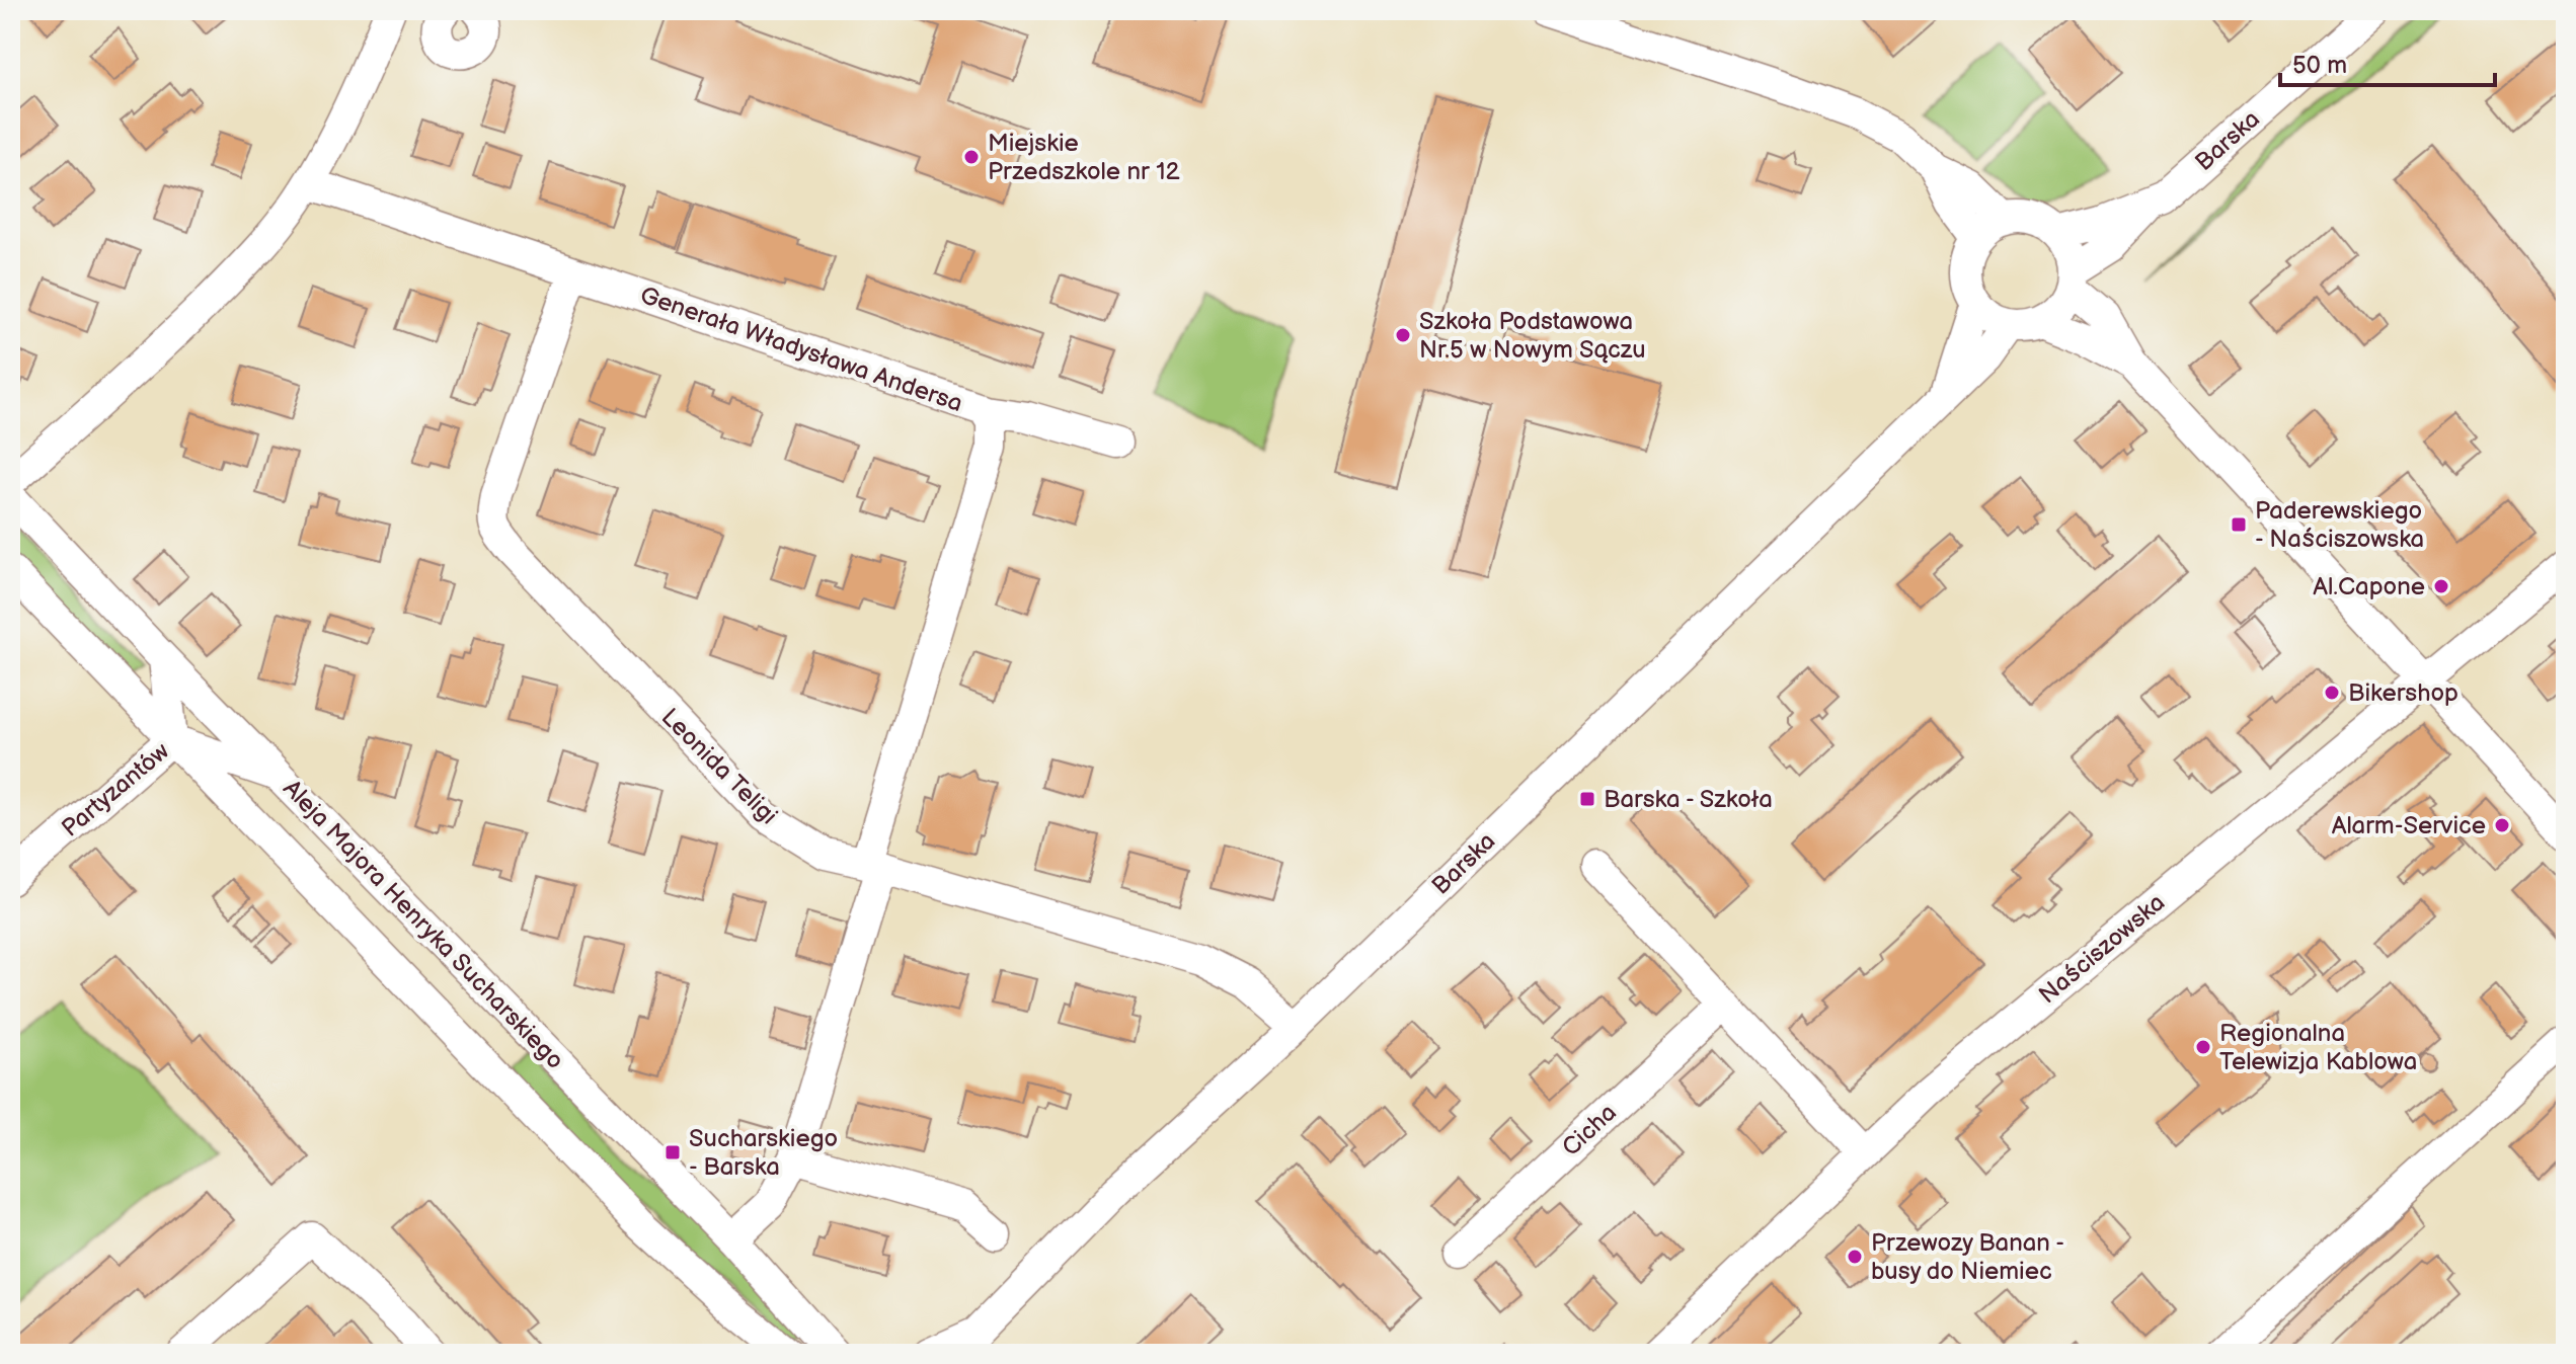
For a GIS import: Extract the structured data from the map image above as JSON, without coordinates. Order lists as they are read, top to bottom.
{
  "streets": {
    "street": [
      "Barska",
      "Generała Władysława Andersa",
      "Leonida Teligi",
      "Partyzantów",
      "Aleja Majora Henryka Sucharskiego",
      "Naściszowska",
      "Cicha"
    ]
  },
  "crossings": [
    ["Barska", "Leonida Teligi"],
    ["Generała Władysława Andersa", "Leonida Teligi"],
    ["Generała Władysława Andersa", "Aleja Majora Henryka Sucharskiego"],
    ["Partyzantów", "Aleja Majora Henryka Sucharskiego"]
  ],
  "places": {
    "other": [
      "Miejskie Przedszkole nr 12",
      "Szkoła Podstawowa Nr.5 w Nowym Sączu",
      "Al.Capone",
      "Bikershop",
      "Alarm-Service",
      "Regionalna Telewizja Kablowa",
      "Przewozy Banan - busy do Niemiec"
    ],
    "transit": ["Paderewskiego - Naściszowska", "Barska - Szkoła", "Sucharskiego - Barska"]
  },
  "scale_bar": "50 m"
}
